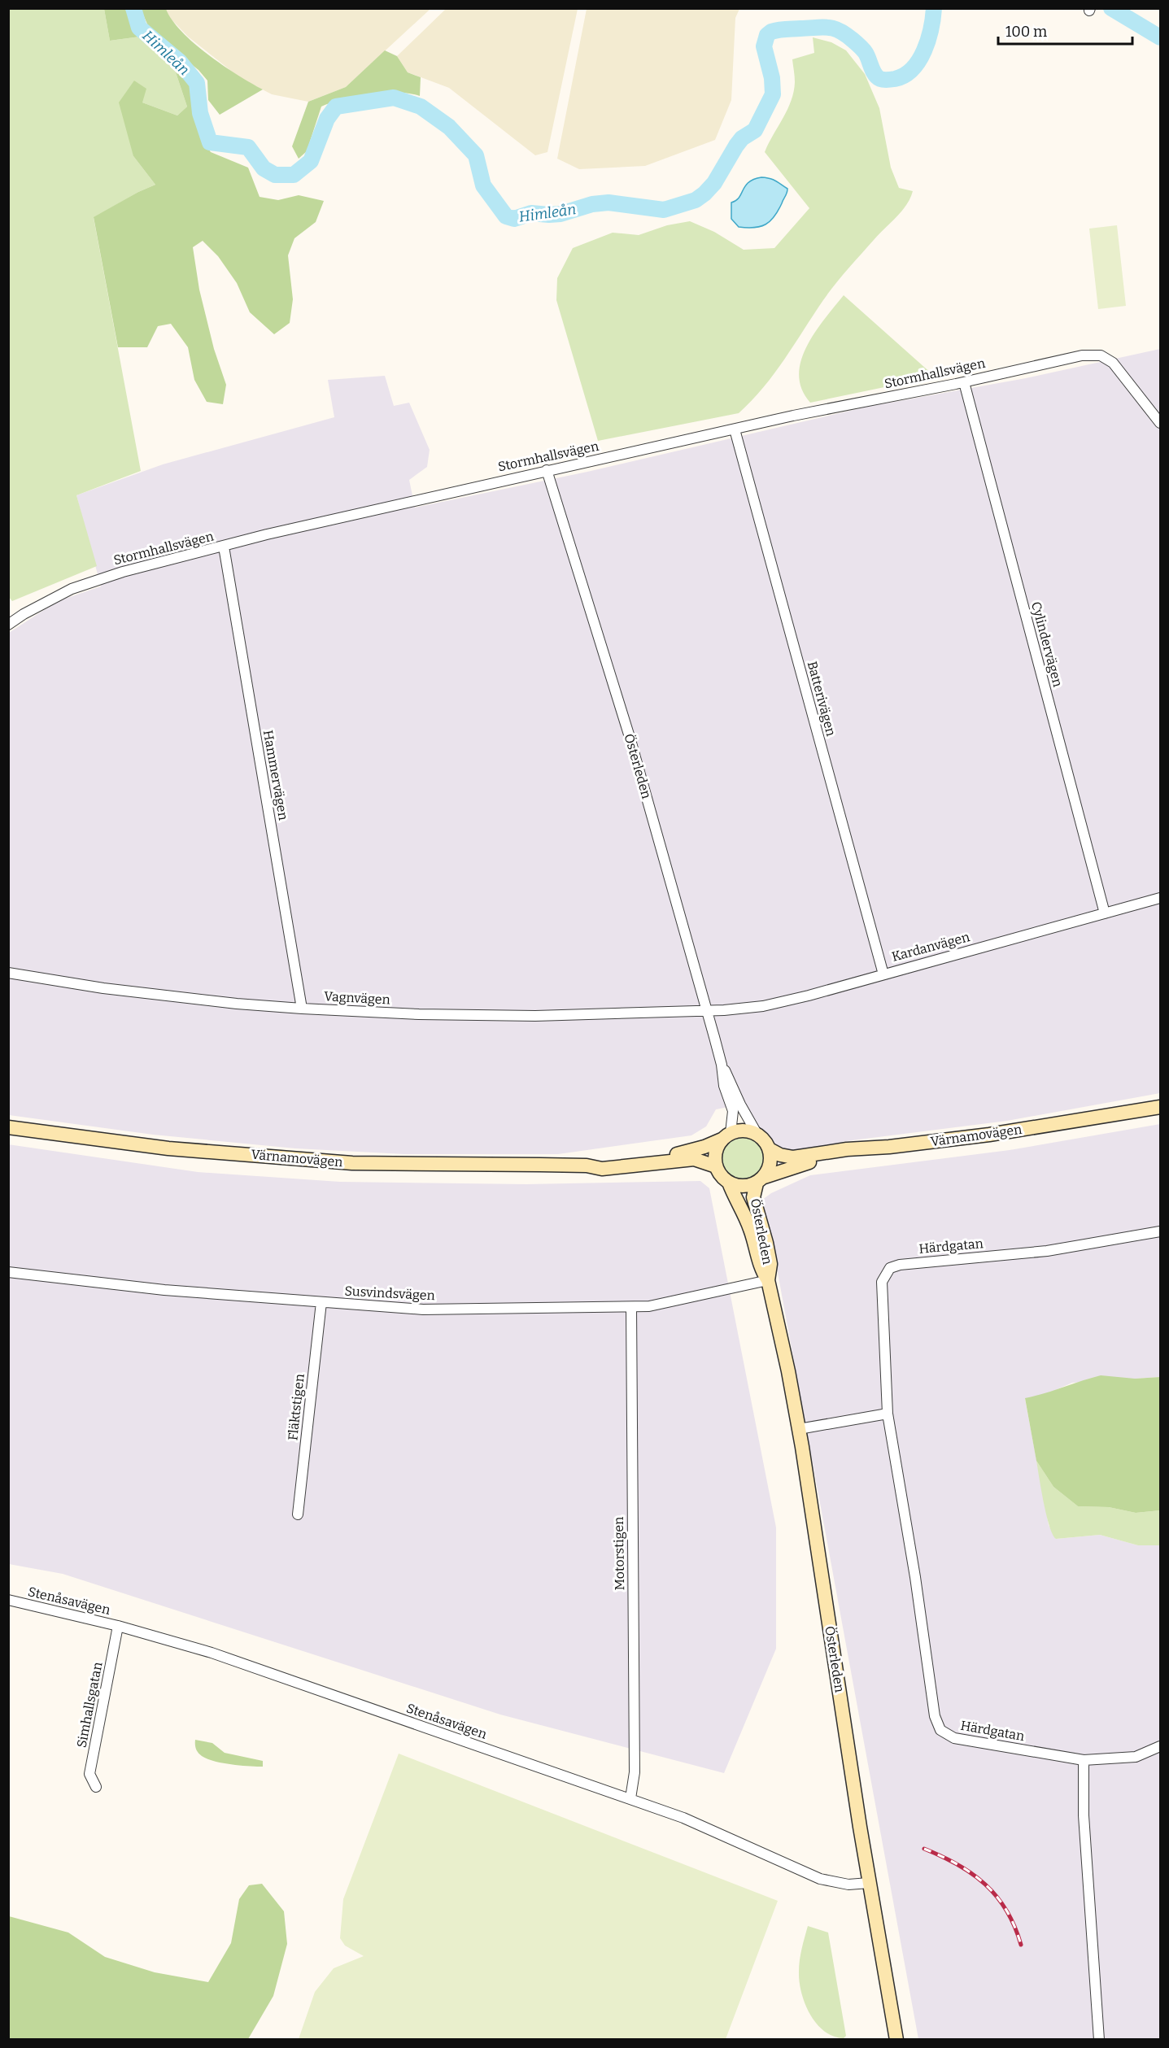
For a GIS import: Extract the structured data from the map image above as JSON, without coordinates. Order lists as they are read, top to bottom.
{
  "streets": {
    "main road": ["Österleden", "Värnamovägen"],
    "street": [
      "Stormhallsvägen",
      "Cylindervägen",
      "Batterivägen",
      "Hammervägen",
      "Kardanvägen",
      "Vagnvägen",
      "Härdgatan",
      "Susvindsvägen",
      "Fläktstigen",
      "Motorstigen",
      "Stenåsavägen",
      "Simhallsgatan"
    ]
  },
  "crossings": [
    ["Stormhallsvägen", "Cylindervägen"],
    ["Stormhallsvägen", "Batterivägen"],
    ["Stormhallsvägen", "Österleden"],
    ["Stormhallsvägen", "Hammervägen"],
    ["Cylindervägen", "Kardanvägen"],
    ["Batterivägen", "Kardanvägen"],
    ["Österleden", "Kardanvägen"],
    ["Österleden", "Vagnvägen"],
    ["Österleden", "Värnamovägen"],
    ["Österleden", "Susvindsvägen"],
    ["Österleden", "Stenåsavägen"],
    ["Hammervägen", "Vagnvägen"],
    ["Kardanvägen", "Vagnvägen"],
    ["Susvindsvägen", "Fläktstigen"],
    ["Susvindsvägen", "Motorstigen"],
    ["Motorstigen", "Stenåsavägen"],
    ["Stenåsavägen", "Simhallsgatan"]
  ],
  "water": ["Himleån"],
  "scale_bar": "100 m"
}
